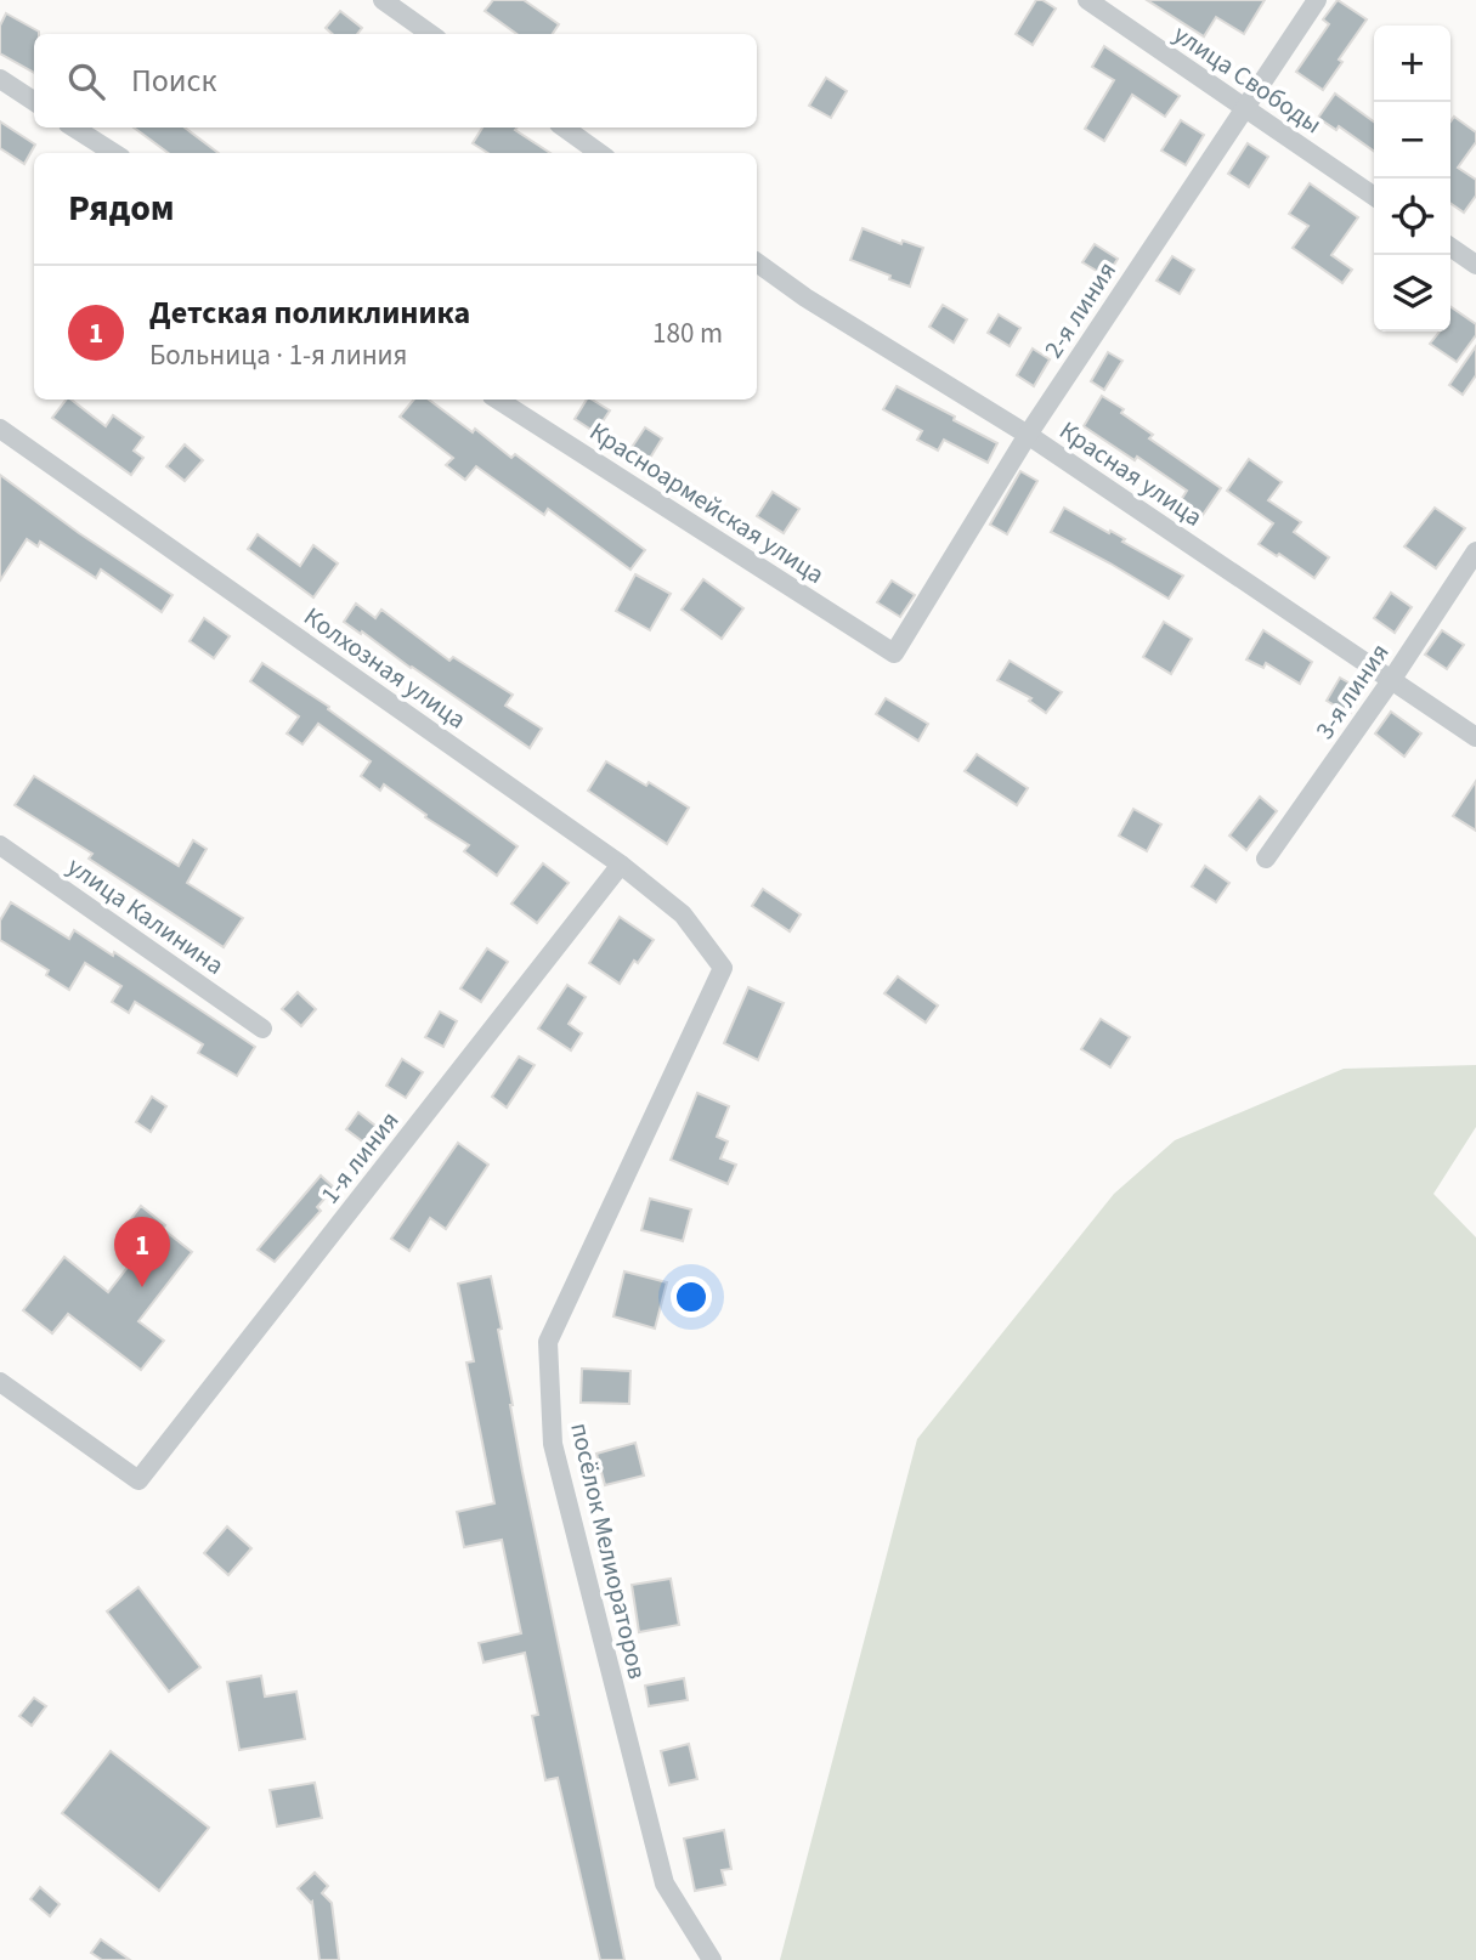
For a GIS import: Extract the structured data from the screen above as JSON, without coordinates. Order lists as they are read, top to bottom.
{
  "streets": {
    "street": [
      "улица Свободы",
      "2-я линия",
      "Красная улица",
      "Красноармейская улица",
      "Колхозная улица",
      "3-я линия",
      "улица Калинина",
      "1-я линия",
      "посёлок Мелиораторов"
    ]
  },
  "crossings": [
    ["улица Свободы", "2-я линия"],
    ["2-я линия", "Красная улица"],
    ["2-я линия", "Красноармейская улица"],
    ["Красная улица", "3-я линия"],
    ["Колхозная улица", "1-я линия"],
    ["Колхозная улица", "посёлок Мелиораторов"]
  ],
  "page": {
    "map_buttons": ["+", "−"],
    "search": "Поиск",
    "heading": "Рядом",
    "list": [
      {
        "mark": "1",
        "name": "Детская поликлиника",
        "note": "Больница · 1-я линия",
        "value": "180 m"
      }
    ],
    "pins": "1"
  }
}
